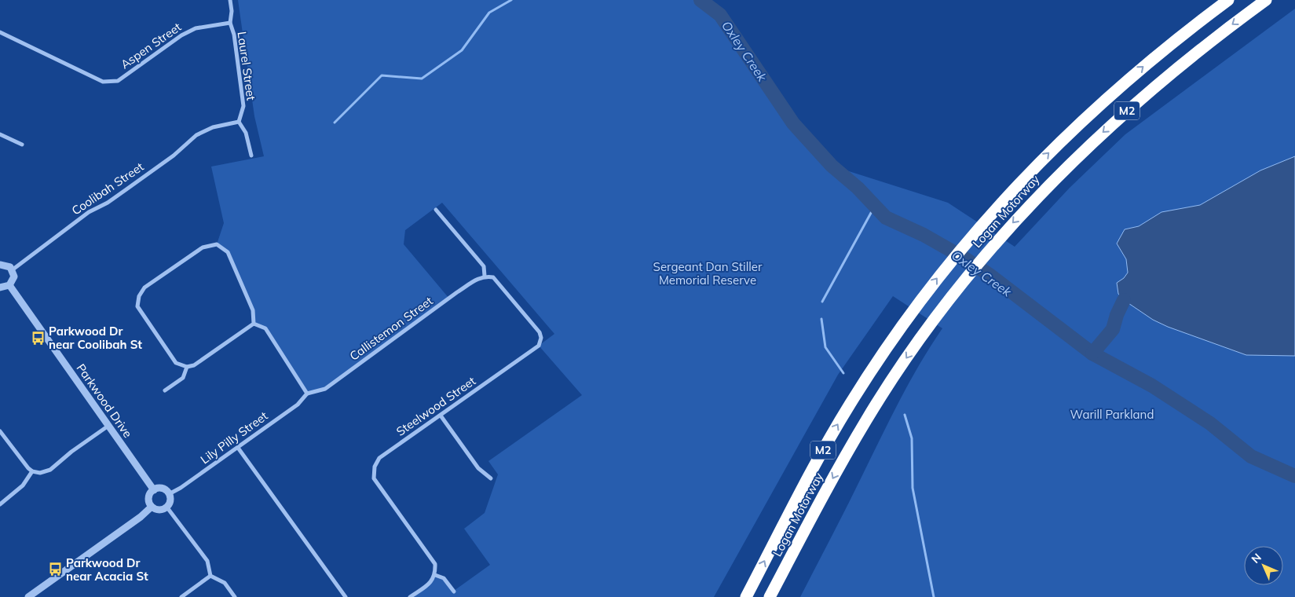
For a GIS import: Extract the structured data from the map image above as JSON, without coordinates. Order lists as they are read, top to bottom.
{
  "streets": {
    "highway": ["M2", "Logan Motorway"],
    "street": [
      "Aspen Street",
      "Laurel Street",
      "Coolibah Street",
      "Callistemon Street",
      "Parkwood Drive",
      "Steelwood Street",
      "Lily Pilly Street"
    ]
  },
  "crossings": [
    ["Aspen Street", "Laurel Street"],
    ["Laurel Street", "Coolibah Street"],
    ["Callistemon Street", "Steelwood Street"],
    ["Callistemon Street", "Lily Pilly Street"],
    ["Parkwood Drive", "Lily Pilly Street"]
  ],
  "water": ["Oxley Creek"],
  "parks": ["Sergeant Dan Stiller Memorial Reserve", "Warill Parkland"],
  "places": {
    "bus stop": ["Parkwood Dr near Coolibah St", "Parkwood Dr near Acacia St"]
  },
  "north": "top left"
}
